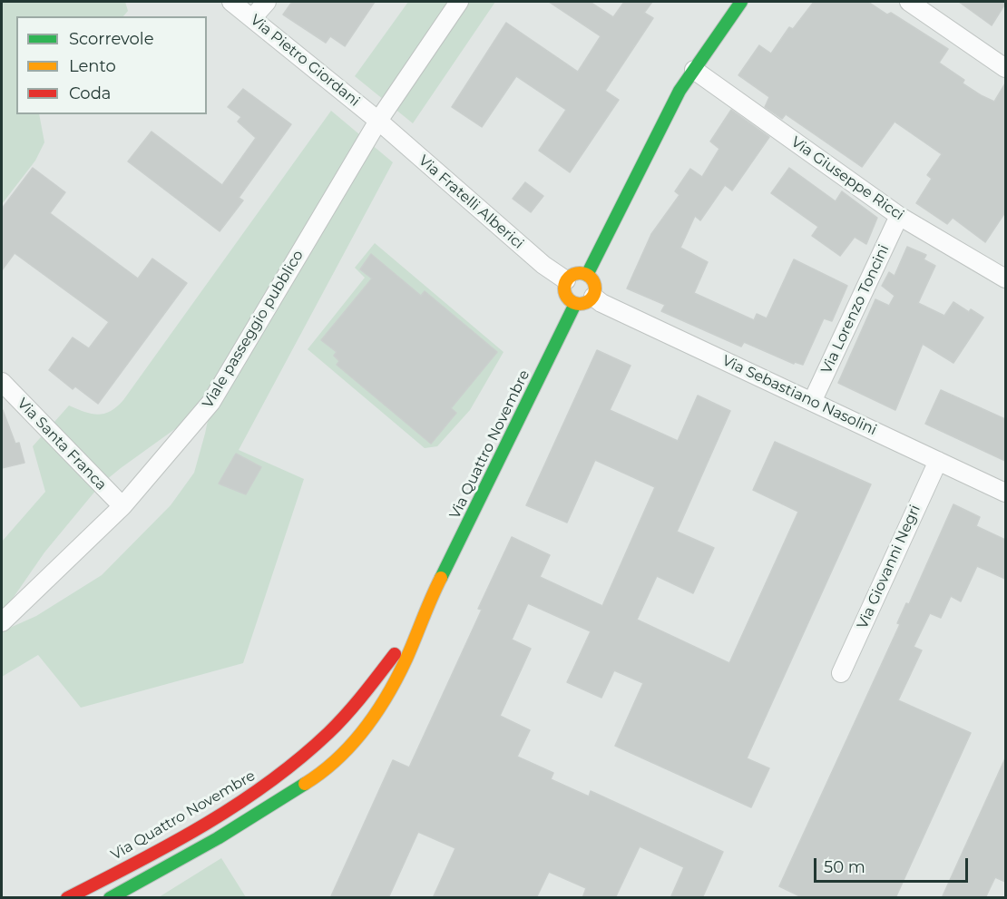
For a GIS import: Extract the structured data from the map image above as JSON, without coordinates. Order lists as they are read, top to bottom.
{
  "streets": {
    "main road": ["Via Quattro Novembre"],
    "street": [
      "Via Pietro Giordani",
      "Via Giuseppe Ricci",
      "Via Fratelli Alberici",
      "Via Lorenzo Toncini",
      "Viale passeggio pubblico",
      "Via Sebastiano Nasolini",
      "Via Santa Franca",
      "Via Giovanni Negri"
    ]
  },
  "crossings": [
    ["Via Pietro Giordani", "Via Fratelli Alberici"],
    ["Via Pietro Giordani", "Viale passeggio pubblico"],
    ["Via Giuseppe Ricci", "Via Lorenzo Toncini"],
    ["Via Fratelli Alberici", "Viale passeggio pubblico"],
    ["Via Fratelli Alberici", "Via Sebastiano Nasolini"],
    ["Via Fratelli Alberici", "Via Quattro Novembre"],
    ["Via Lorenzo Toncini", "Via Sebastiano Nasolini"],
    ["Viale passeggio pubblico", "Via Santa Franca"],
    ["Via Sebastiano Nasolini", "Via Quattro Novembre"],
    ["Via Sebastiano Nasolini", "Via Giovanni Negri"]
  ],
  "legend": ["Scorrevole", "Lento", "Coda"],
  "scale_bar": "50 m"
}
